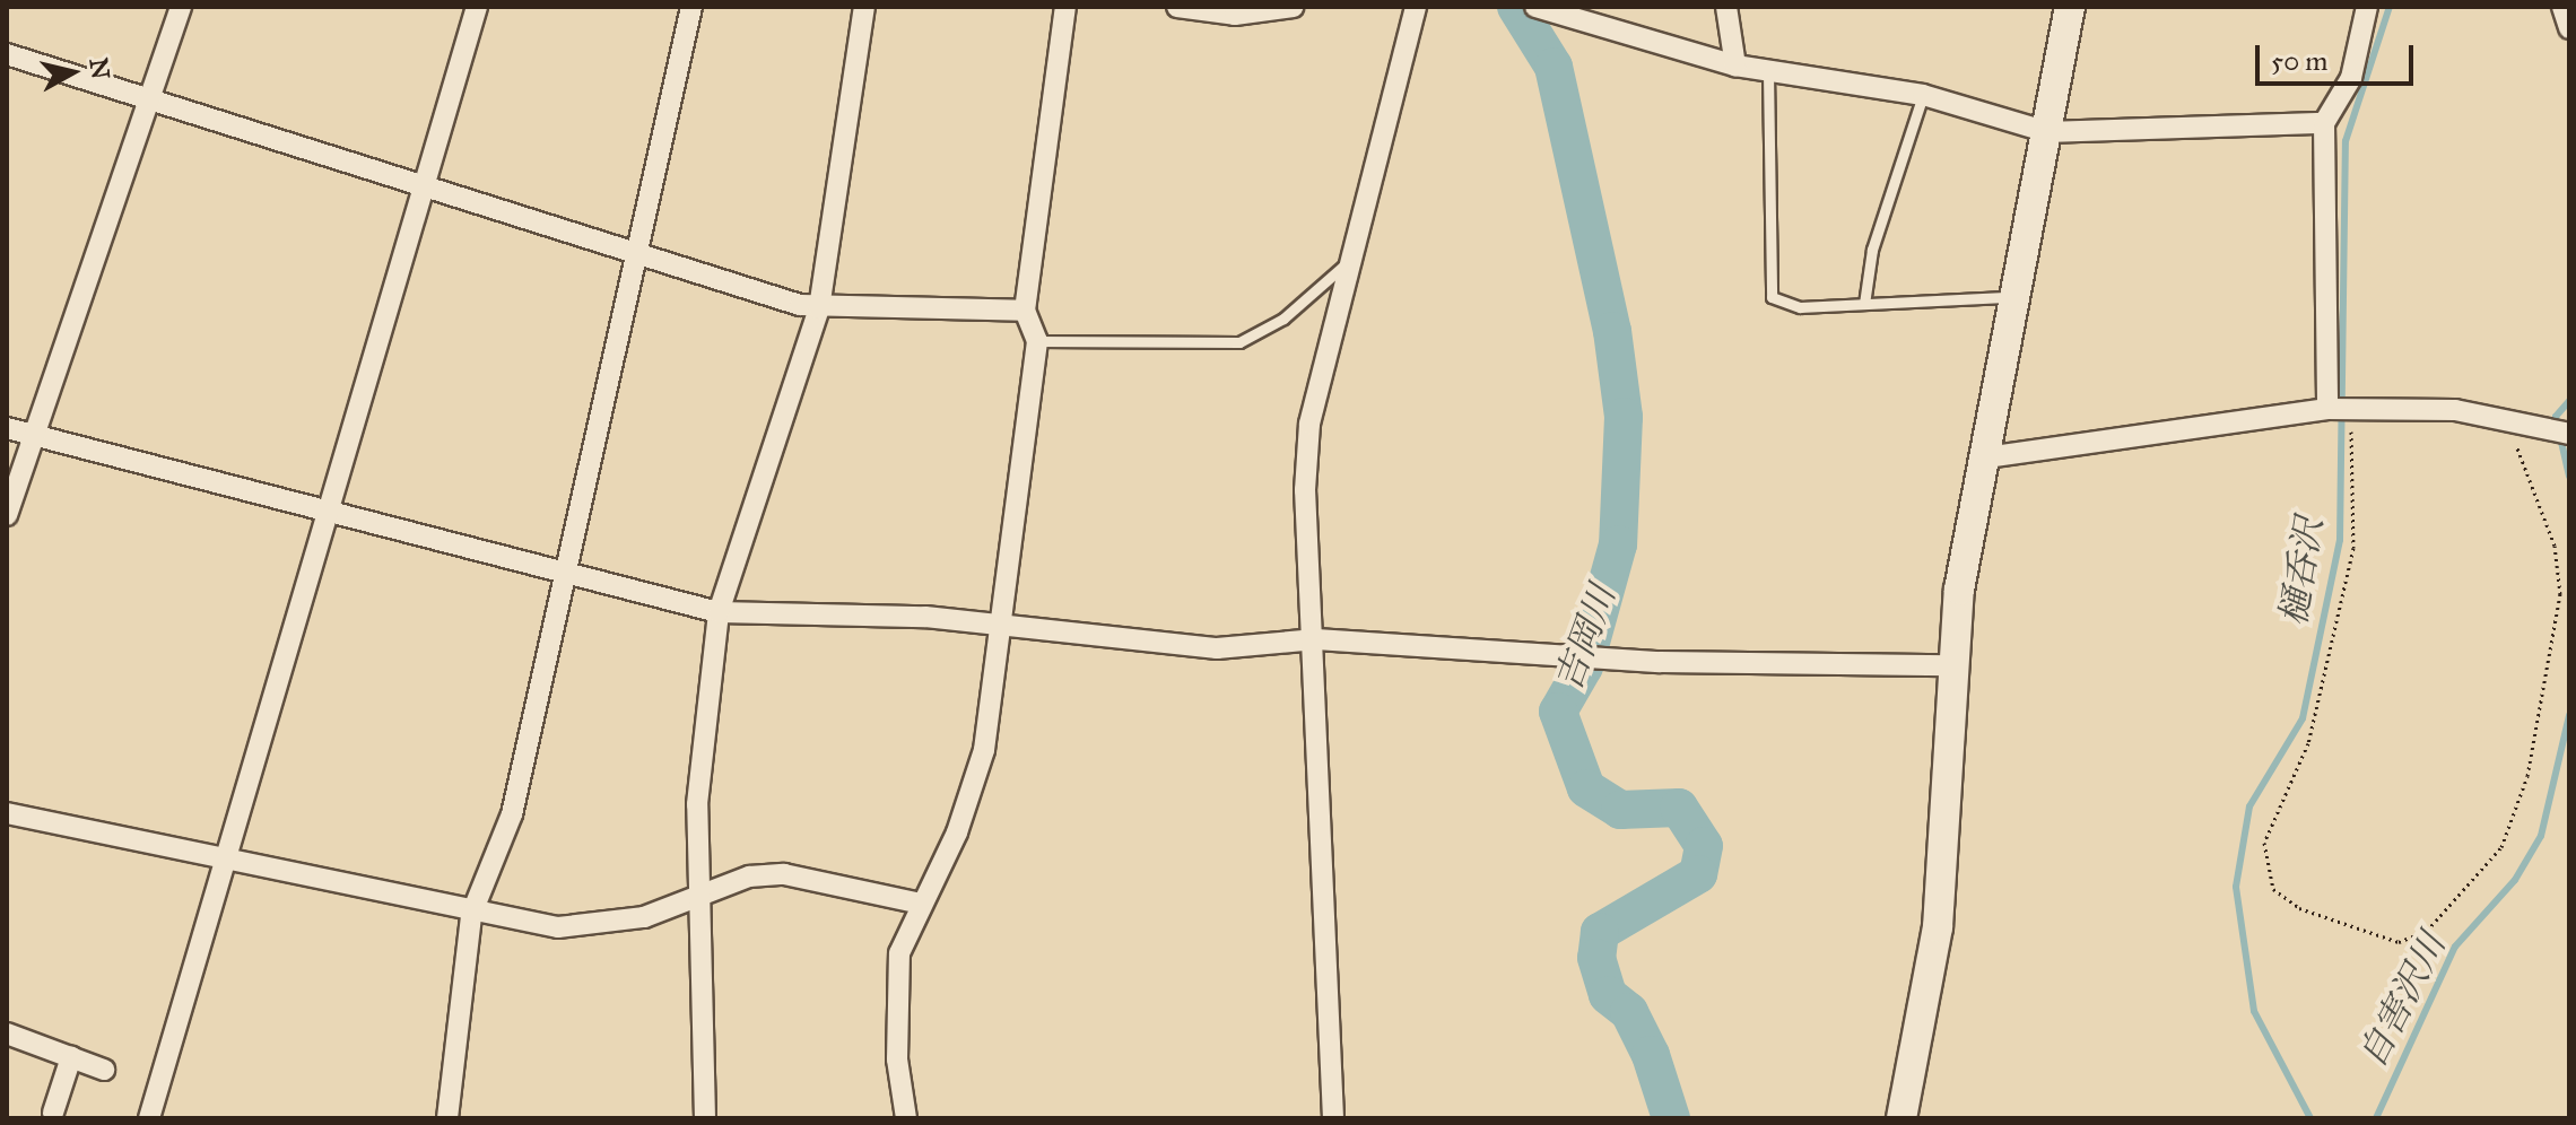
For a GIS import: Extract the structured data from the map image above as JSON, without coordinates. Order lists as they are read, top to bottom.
{
  "water": ["樋呑沢", "吉岡川", "自害沢川"],
  "scale_bar": "50 m",
  "north": "right"
}
